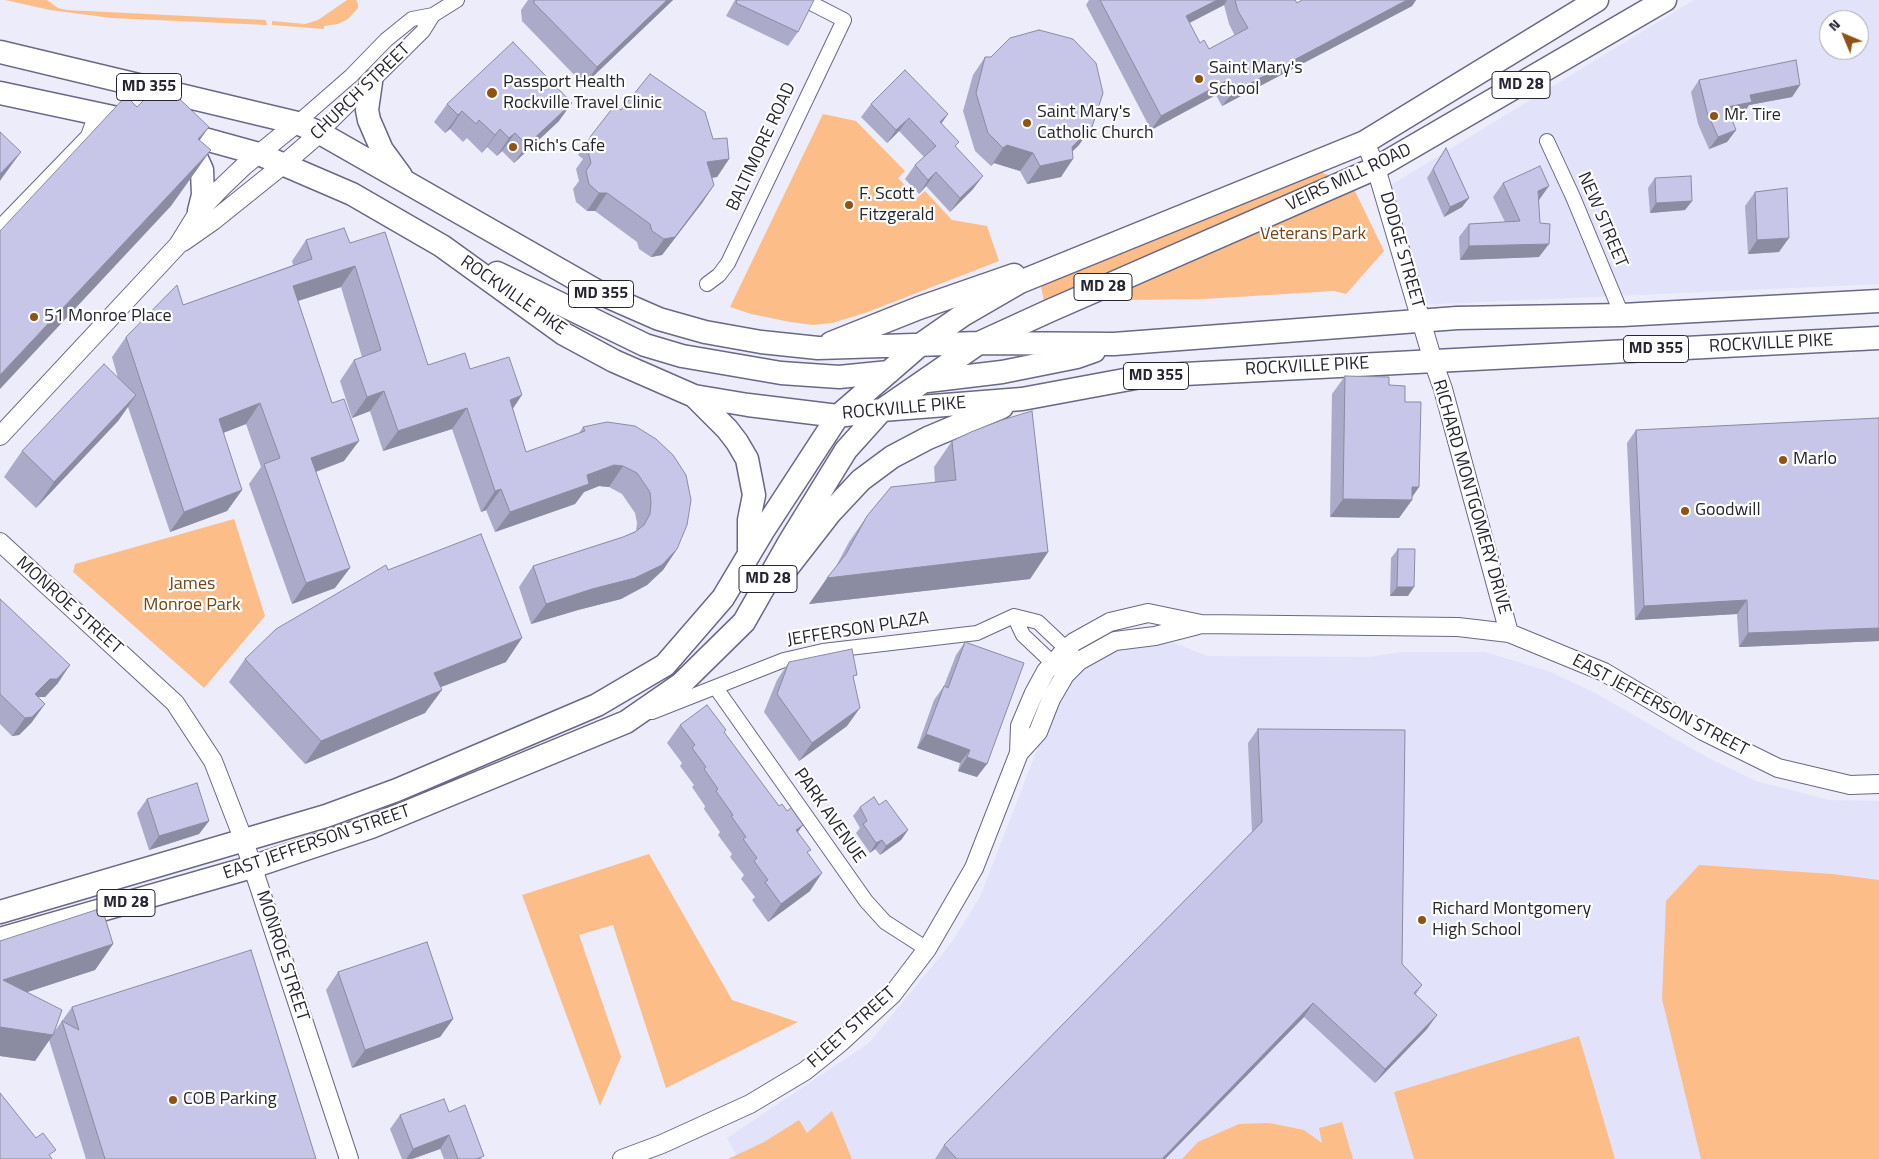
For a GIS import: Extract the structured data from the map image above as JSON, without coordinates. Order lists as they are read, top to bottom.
{
  "streets": {
    "main road": [
      "MD 28",
      "MD 355",
      "VEIRS MILL ROAD",
      "ROCKVILLE PIKE",
      "EAST JEFFERSON STREET"
    ],
    "street": [
      "CHURCH STREET",
      "BALTIMORE ROAD",
      "NEW STREET",
      "DODGE STREET",
      "RICHARD MONTGOMERY DRIVE",
      "MONROE STREET",
      "JEFFERSON PLAZA",
      "PARK AVENUE",
      "FLEET STREET"
    ]
  },
  "crossings": [
    ["CHURCH STREET", "ROCKVILLE PIKE"],
    ["VEIRS MILL ROAD", "DODGE STREET"],
    ["VEIRS MILL ROAD", "ROCKVILLE PIKE"],
    ["VEIRS MILL ROAD", "JEFFERSON PLAZA"],
    ["VEIRS MILL ROAD", "EAST JEFFERSON STREET"],
    ["NEW STREET", "ROCKVILLE PIKE"],
    ["DODGE STREET", "ROCKVILLE PIKE"],
    ["DODGE STREET", "RICHARD MONTGOMERY DRIVE"],
    ["ROCKVILLE PIKE", "RICHARD MONTGOMERY DRIVE"],
    ["RICHARD MONTGOMERY DRIVE", "EAST JEFFERSON STREET"],
    ["MONROE STREET", "EAST JEFFERSON STREET"],
    ["JEFFERSON PLAZA", "EAST JEFFERSON STREET"],
    ["JEFFERSON PLAZA", "PARK AVENUE"],
    ["EAST JEFFERSON STREET", "FLEET STREET"],
    ["PARK AVENUE", "FLEET STREET"]
  ],
  "parks": ["Veterans Park", "James Monroe Park"],
  "places": [
    "Saint Mary's School",
    "Passport Health Rockville Travel Clinic",
    "Mr. Tire",
    "Saint Mary's Catholic Church",
    "Rich's Cafe",
    "F. Scott Fitzgerald",
    "51 Monroe Place",
    "Marlo",
    "Goodwill",
    "Richard Montgomery High School",
    "COB Parking"
  ],
  "north": "top left"
}
